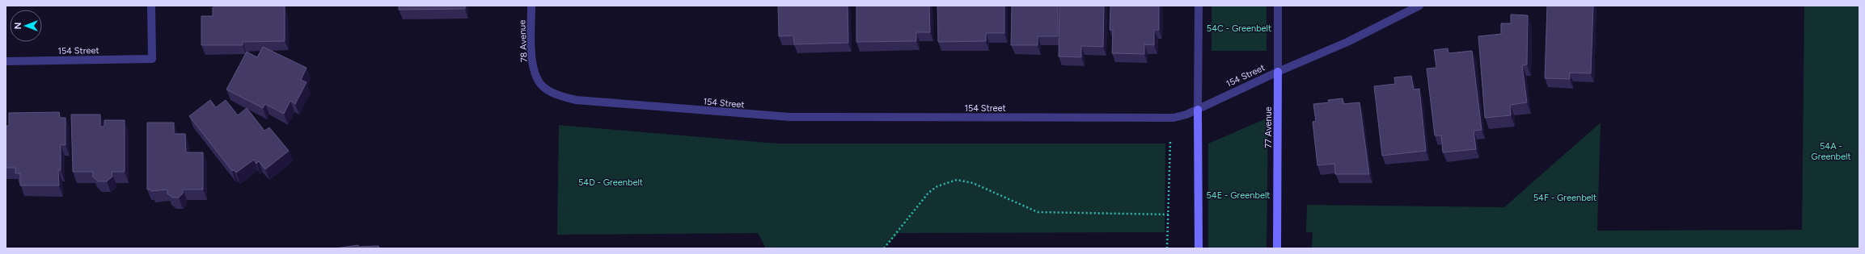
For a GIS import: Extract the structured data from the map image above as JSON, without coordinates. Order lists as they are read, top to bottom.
{
  "streets": {
    "street": ["78 Avenue", "154 Street", "77 Avenue"]
  },
  "crossings": [
    ["78 Avenue", "154 Street"],
    ["154 Street", "77 Avenue"]
  ],
  "parks": [
    "54C - Greenbelt",
    "54A - Greenbelt",
    "54D - Greenbelt",
    "54E - Greenbelt",
    "54F - Greenbelt"
  ],
  "north": "left"
}
